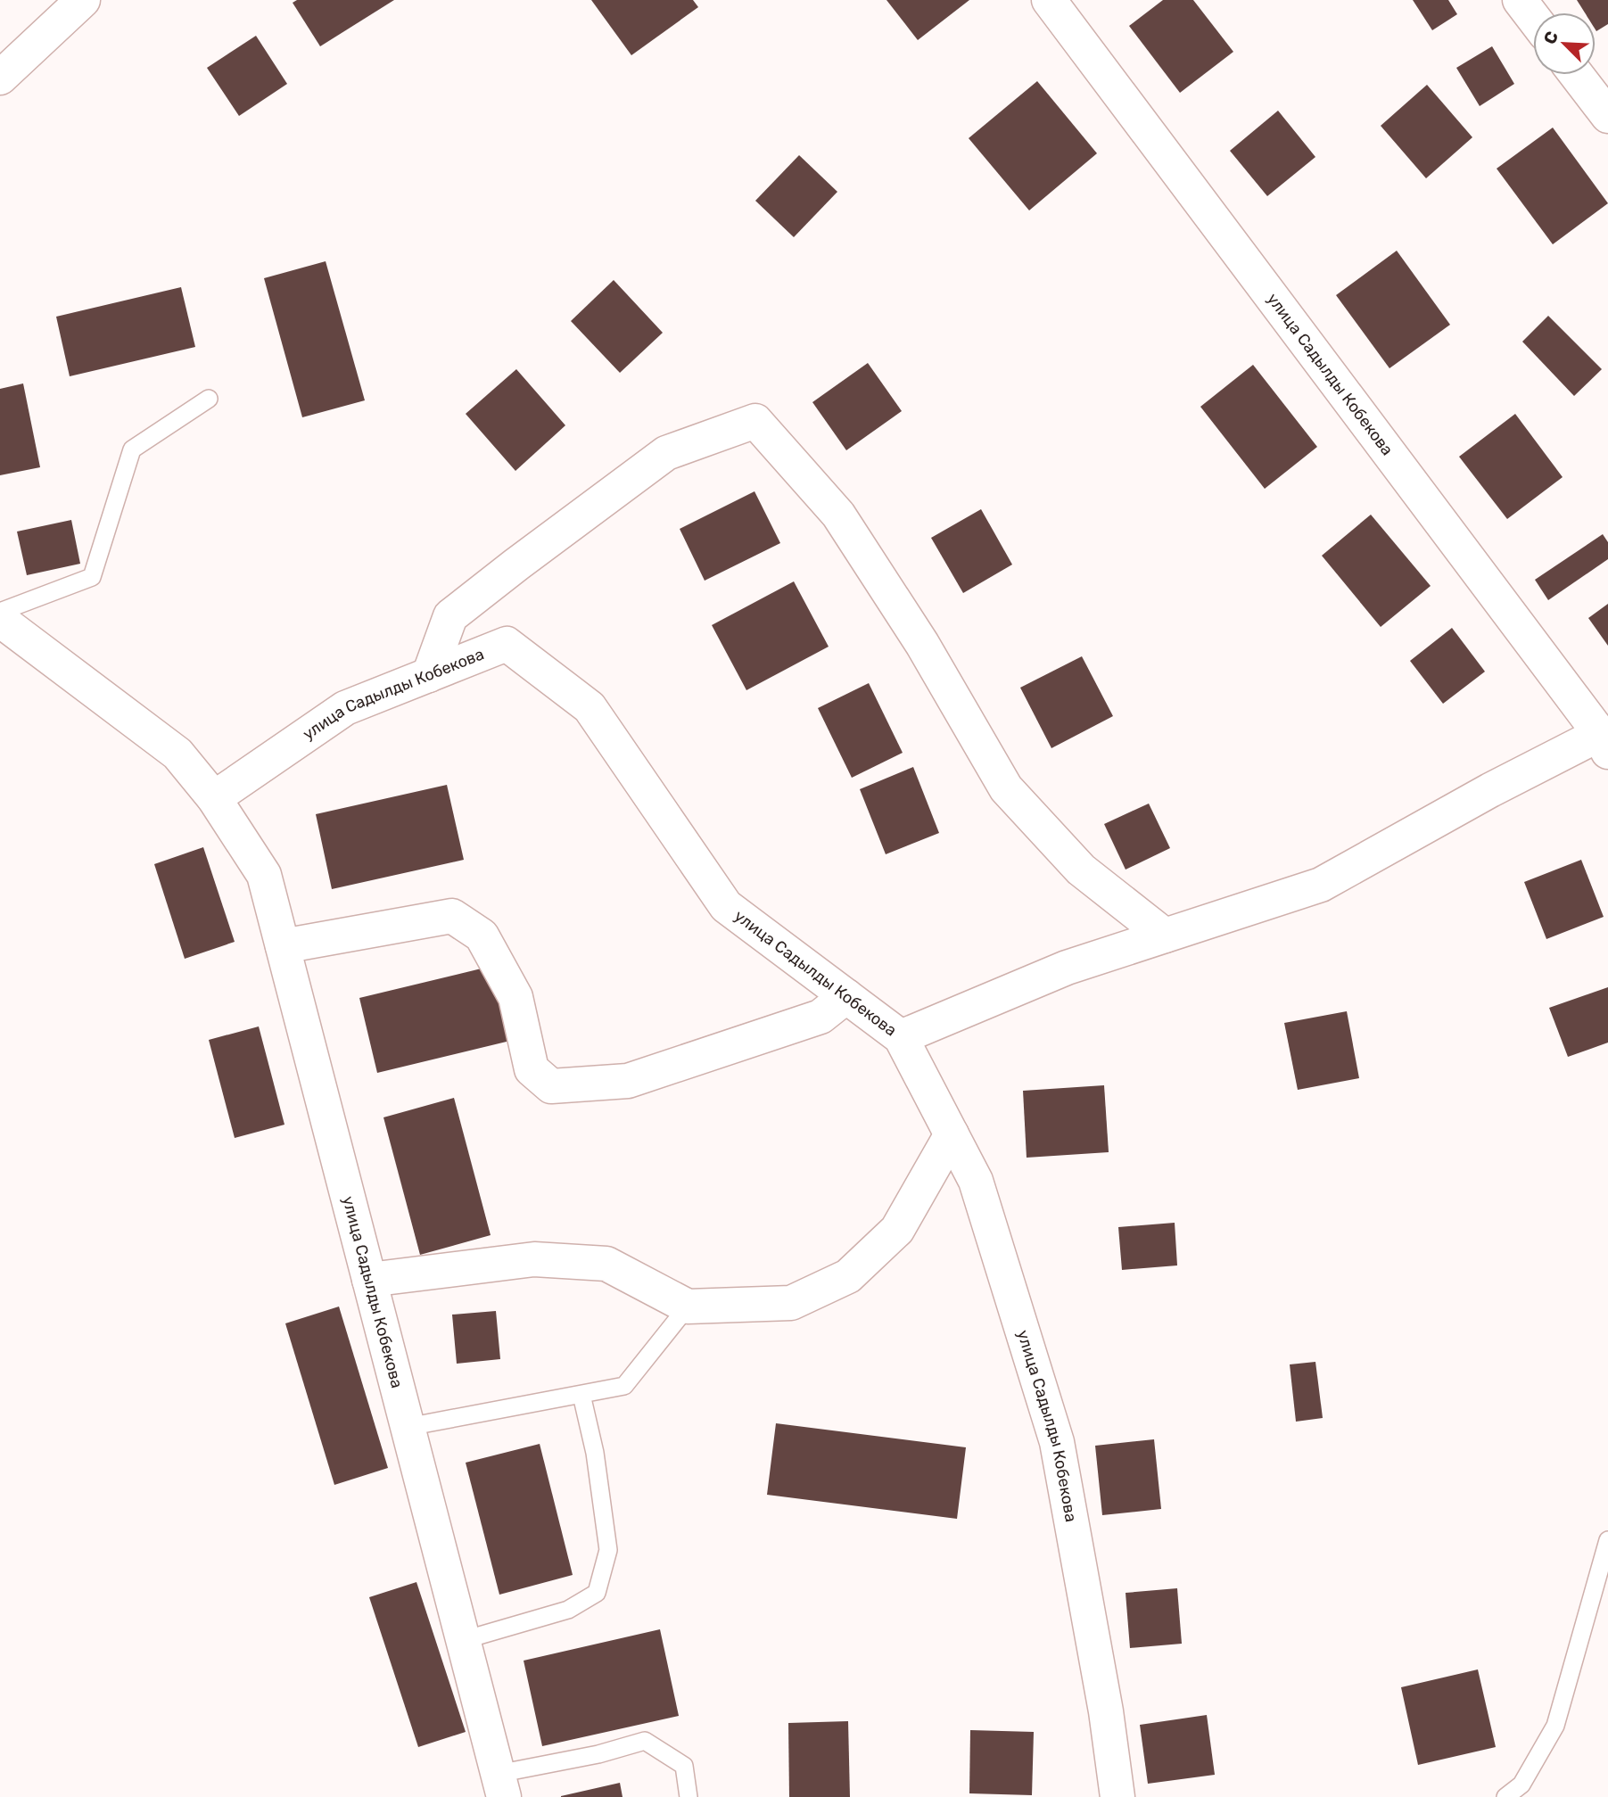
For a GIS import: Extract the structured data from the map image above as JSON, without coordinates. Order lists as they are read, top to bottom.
{
  "streets": {
    "street": ["улица Садылды Кобекова"]
  },
  "north": "top left"
}
